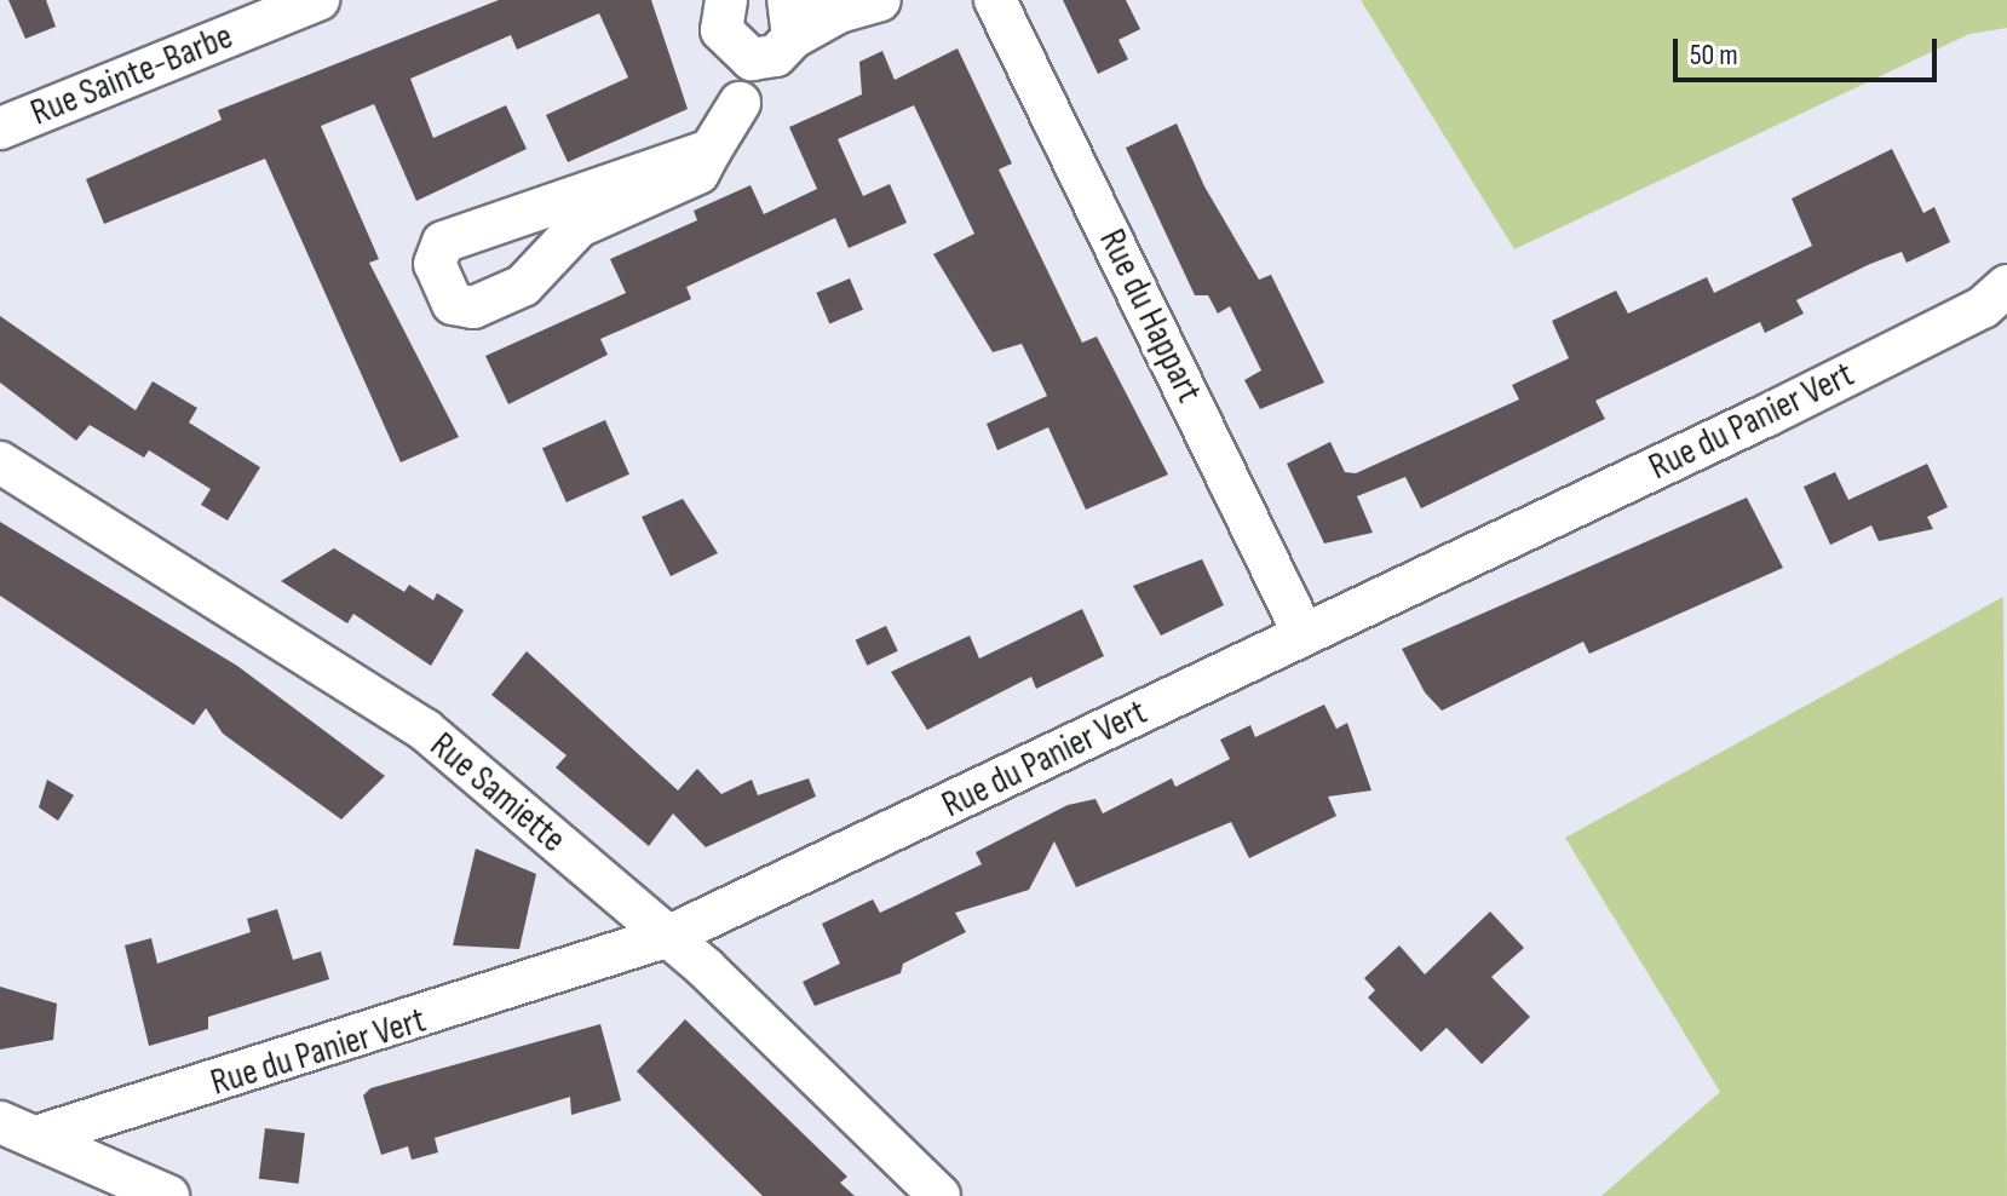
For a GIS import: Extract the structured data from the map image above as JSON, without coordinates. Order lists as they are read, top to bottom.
{
  "streets": {
    "street": [
      "Rue Sainte-Barbe",
      "Rue du Happart",
      "Rue du Panier Vert",
      "Rue Samiette"
    ]
  },
  "crossings": [
    ["Rue du Happart", "Rue du Panier Vert"],
    ["Rue du Panier Vert", "Rue Samiette"]
  ],
  "scale_bar": "50 m"
}
